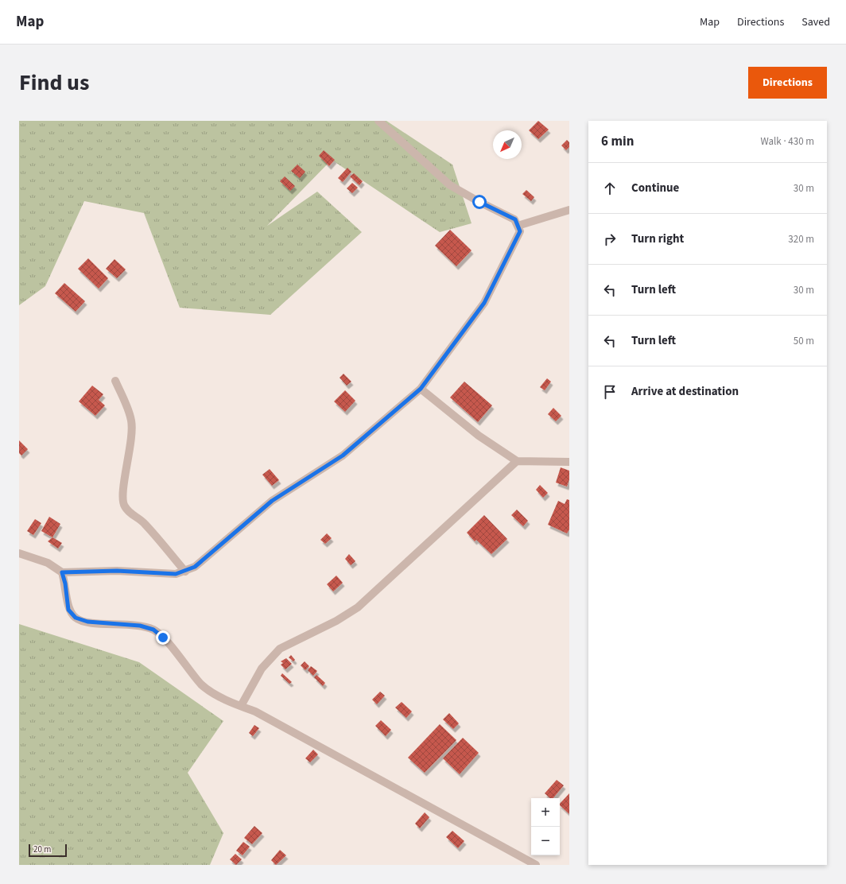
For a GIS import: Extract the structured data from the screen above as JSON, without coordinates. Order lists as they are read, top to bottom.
{
  "scale_bar": "20 m",
  "north": "bottom left",
  "page": {
    "header": "Map",
    "nav": ["Map", "Directions", "Saved"],
    "title": "Find us",
    "buttons": "Directions",
    "heading": ["6 min", "Walk · 430 m"],
    "list": [
      ["Continue", "30 m"],
      ["Turn right", "320 m"],
      ["Turn left", "30 m"],
      ["Turn left", "50 m"],
      "Arrive at destination"
    ],
    "map_buttons": ["+", "−"],
    "scale": "20 m"
  }
}
